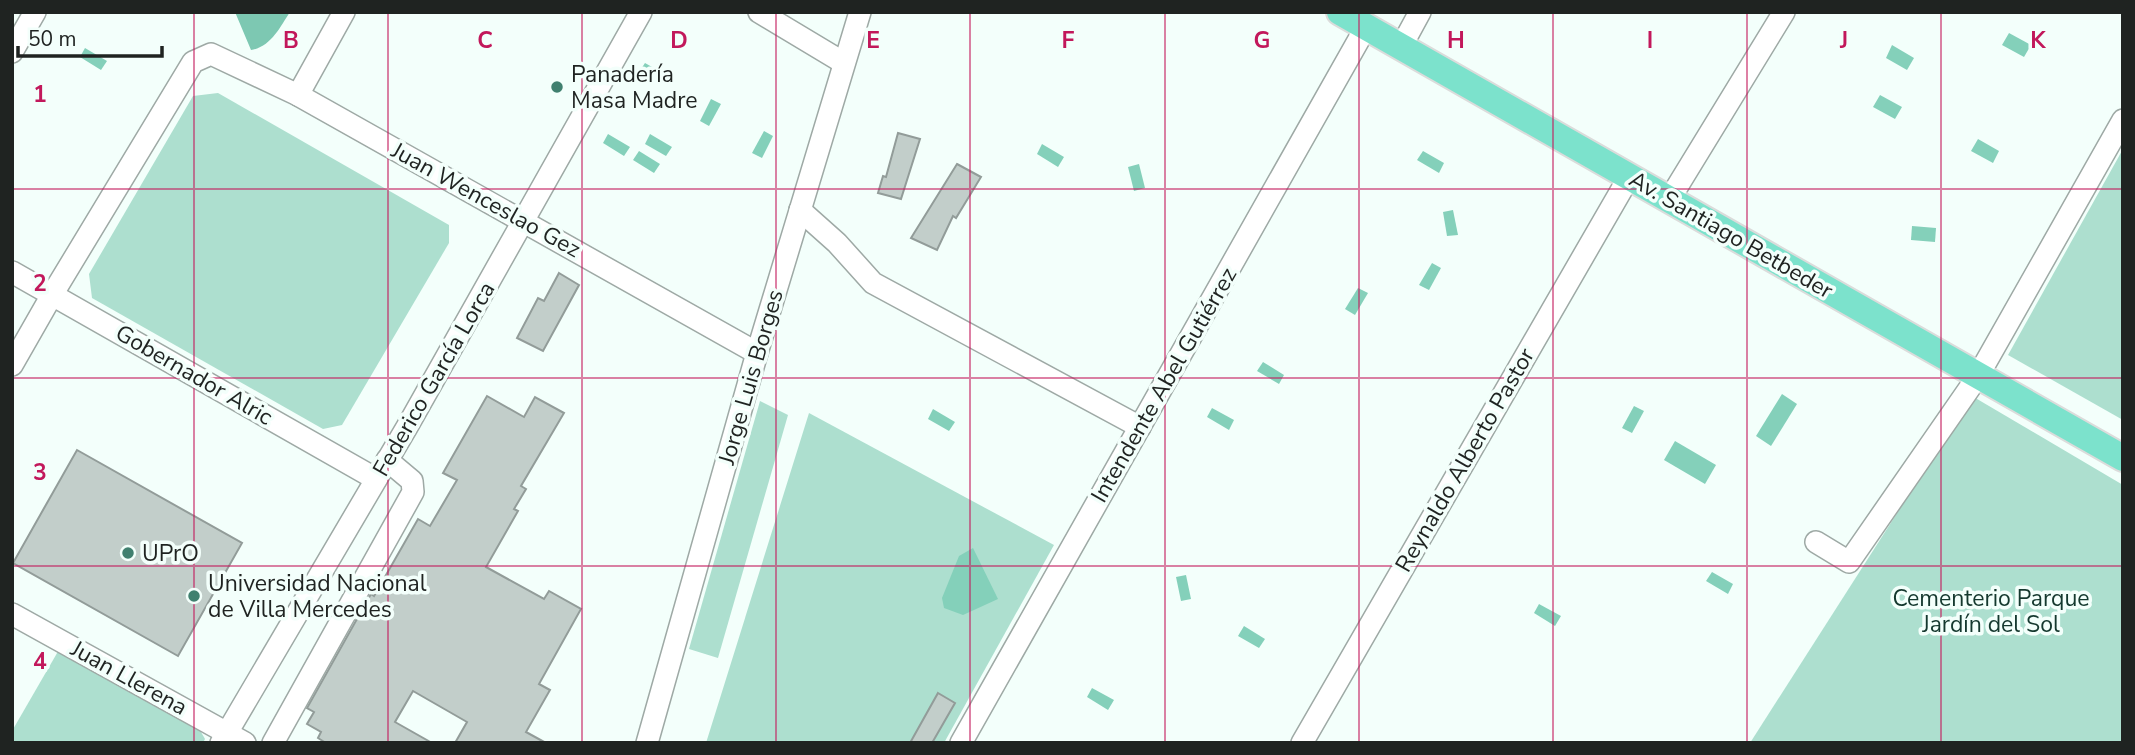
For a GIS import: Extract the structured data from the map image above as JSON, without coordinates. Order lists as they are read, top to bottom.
{
  "streets": {
    "main road": ["Av. Santiago Betbeder"],
    "street": [
      "Juan Wenceslao Gez",
      "Gobernador Alric",
      "Jorge Luis Borges",
      "Federico García Lorca",
      "Intendente Abel Gutiérrez",
      "Reynaldo Alberto Pastor",
      "Juan Llerena"
    ]
  },
  "crossings": [
    ["Juan Wenceslao Gez", "Gobernador Alric"],
    ["Juan Wenceslao Gez", "Jorge Luis Borges"],
    ["Juan Wenceslao Gez", "Federico García Lorca"],
    ["Av. Santiago Betbeder", "Intendente Abel Gutiérrez"],
    ["Av. Santiago Betbeder", "Reynaldo Alberto Pastor"],
    ["Gobernador Alric", "Federico García Lorca"],
    ["Federico García Lorca", "Juan Llerena"]
  ],
  "parks": ["Cementerio Parque Jardín del Sol"],
  "places": ["Panadería Masa Madre", "UPrO", "Universidad Nacional de Villa Mercedes"],
  "scale_bar": "50 m",
  "grid": {
    "columns": [
      "B",
      "C",
      "D",
      "E",
      "F",
      "G",
      "H",
      "I",
      "J",
      "K"
    ],
    "rows": [
      "1",
      "2",
      "3",
      "4"
    ]
  }
}
